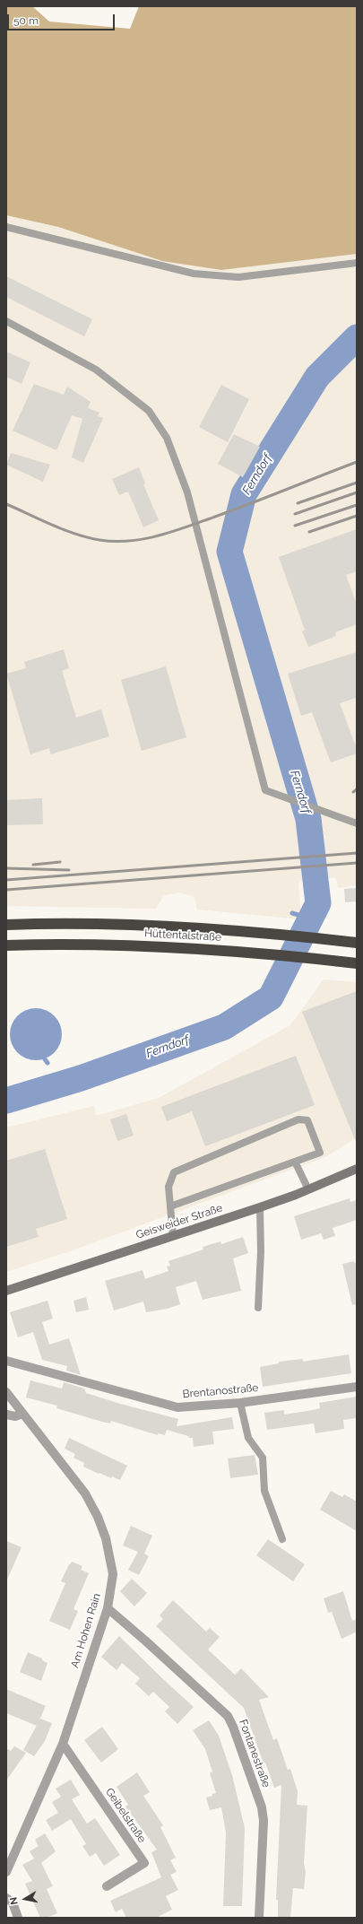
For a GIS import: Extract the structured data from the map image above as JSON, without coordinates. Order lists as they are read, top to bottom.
{
  "streets": {
    "highway": ["Hüttentalstraße"],
    "main road": ["Geisweider Straße"],
    "street": [
      "Brentanostraße",
      "Am Hohen Rain",
      "Fontanestraße",
      "Geibelstraße"
    ]
  },
  "crossings": [
    ["Am Hohen Rain", "Fontanestraße"],
    ["Am Hohen Rain", "Geibelstraße"]
  ],
  "water": ["Ferndorf"],
  "scale_bar": "50 m",
  "north": "left"
}
